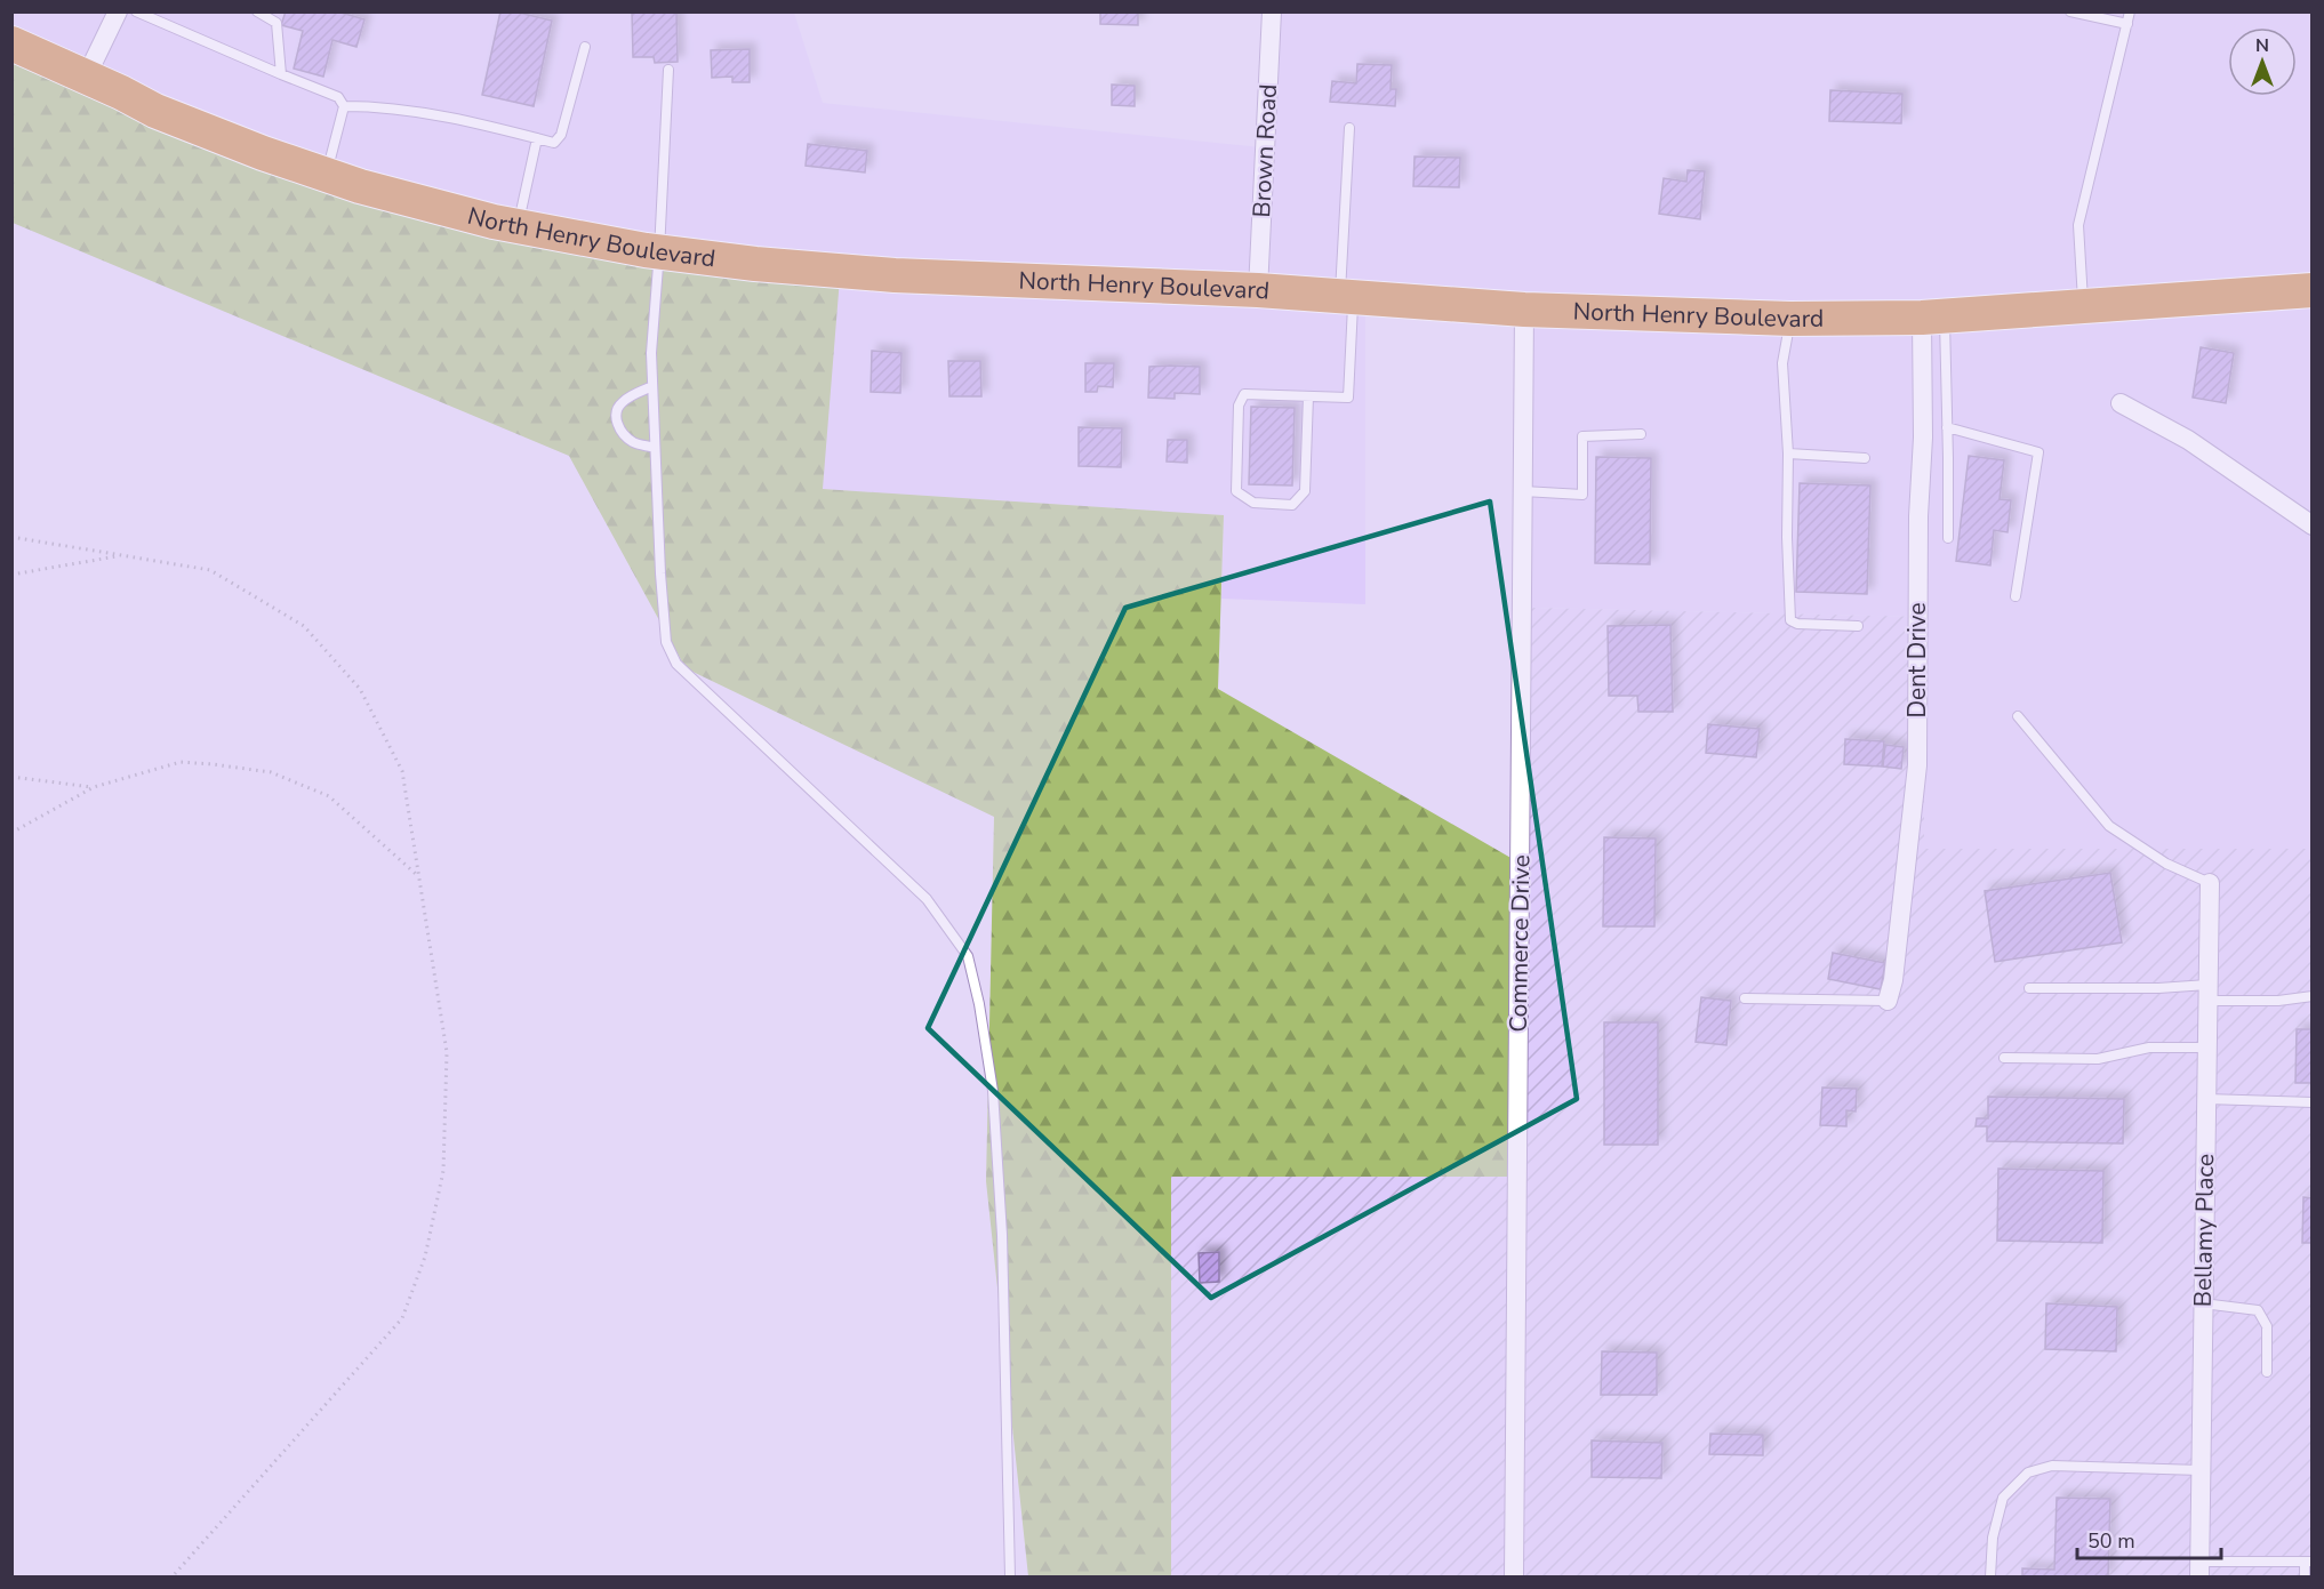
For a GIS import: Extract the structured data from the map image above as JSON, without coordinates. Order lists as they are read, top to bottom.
{
  "streets": {
    "highway": ["North Henry Boulevard"],
    "street": [
      "Brown Road",
      "Dent Drive",
      "Commerce Drive",
      "Bellamy Place"
    ]
  },
  "crossings": [
    ["Brown Road", "North Henry Boulevard"],
    ["North Henry Boulevard", "Dent Drive"],
    ["North Henry Boulevard", "Commerce Drive"]
  ],
  "scale_bar": "50 m",
  "north": "top"
}
